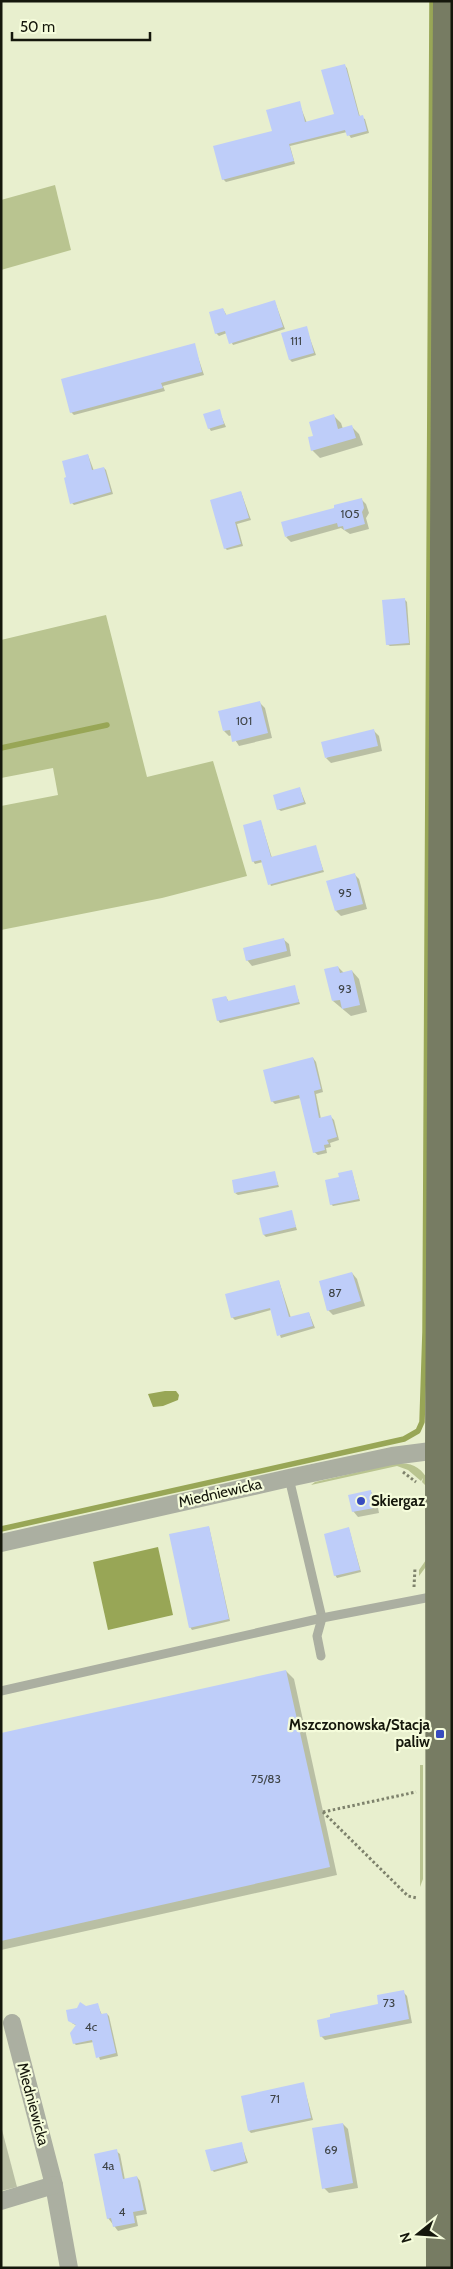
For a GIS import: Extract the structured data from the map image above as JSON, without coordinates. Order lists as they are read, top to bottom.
{
  "streets": {
    "street": ["Miedniewicka"]
  },
  "places": {
    "other": ["Skiergaz"],
    "transit": ["Mszczonowska/Stacja paliw"]
  },
  "house_numbers": [
    "111",
    "105",
    "101",
    "95",
    "93",
    "87",
    "75/83",
    "73",
    "4c",
    "71",
    "69",
    "4a",
    "4"
  ],
  "scale_bar": "50 m",
  "north": "left"
}
